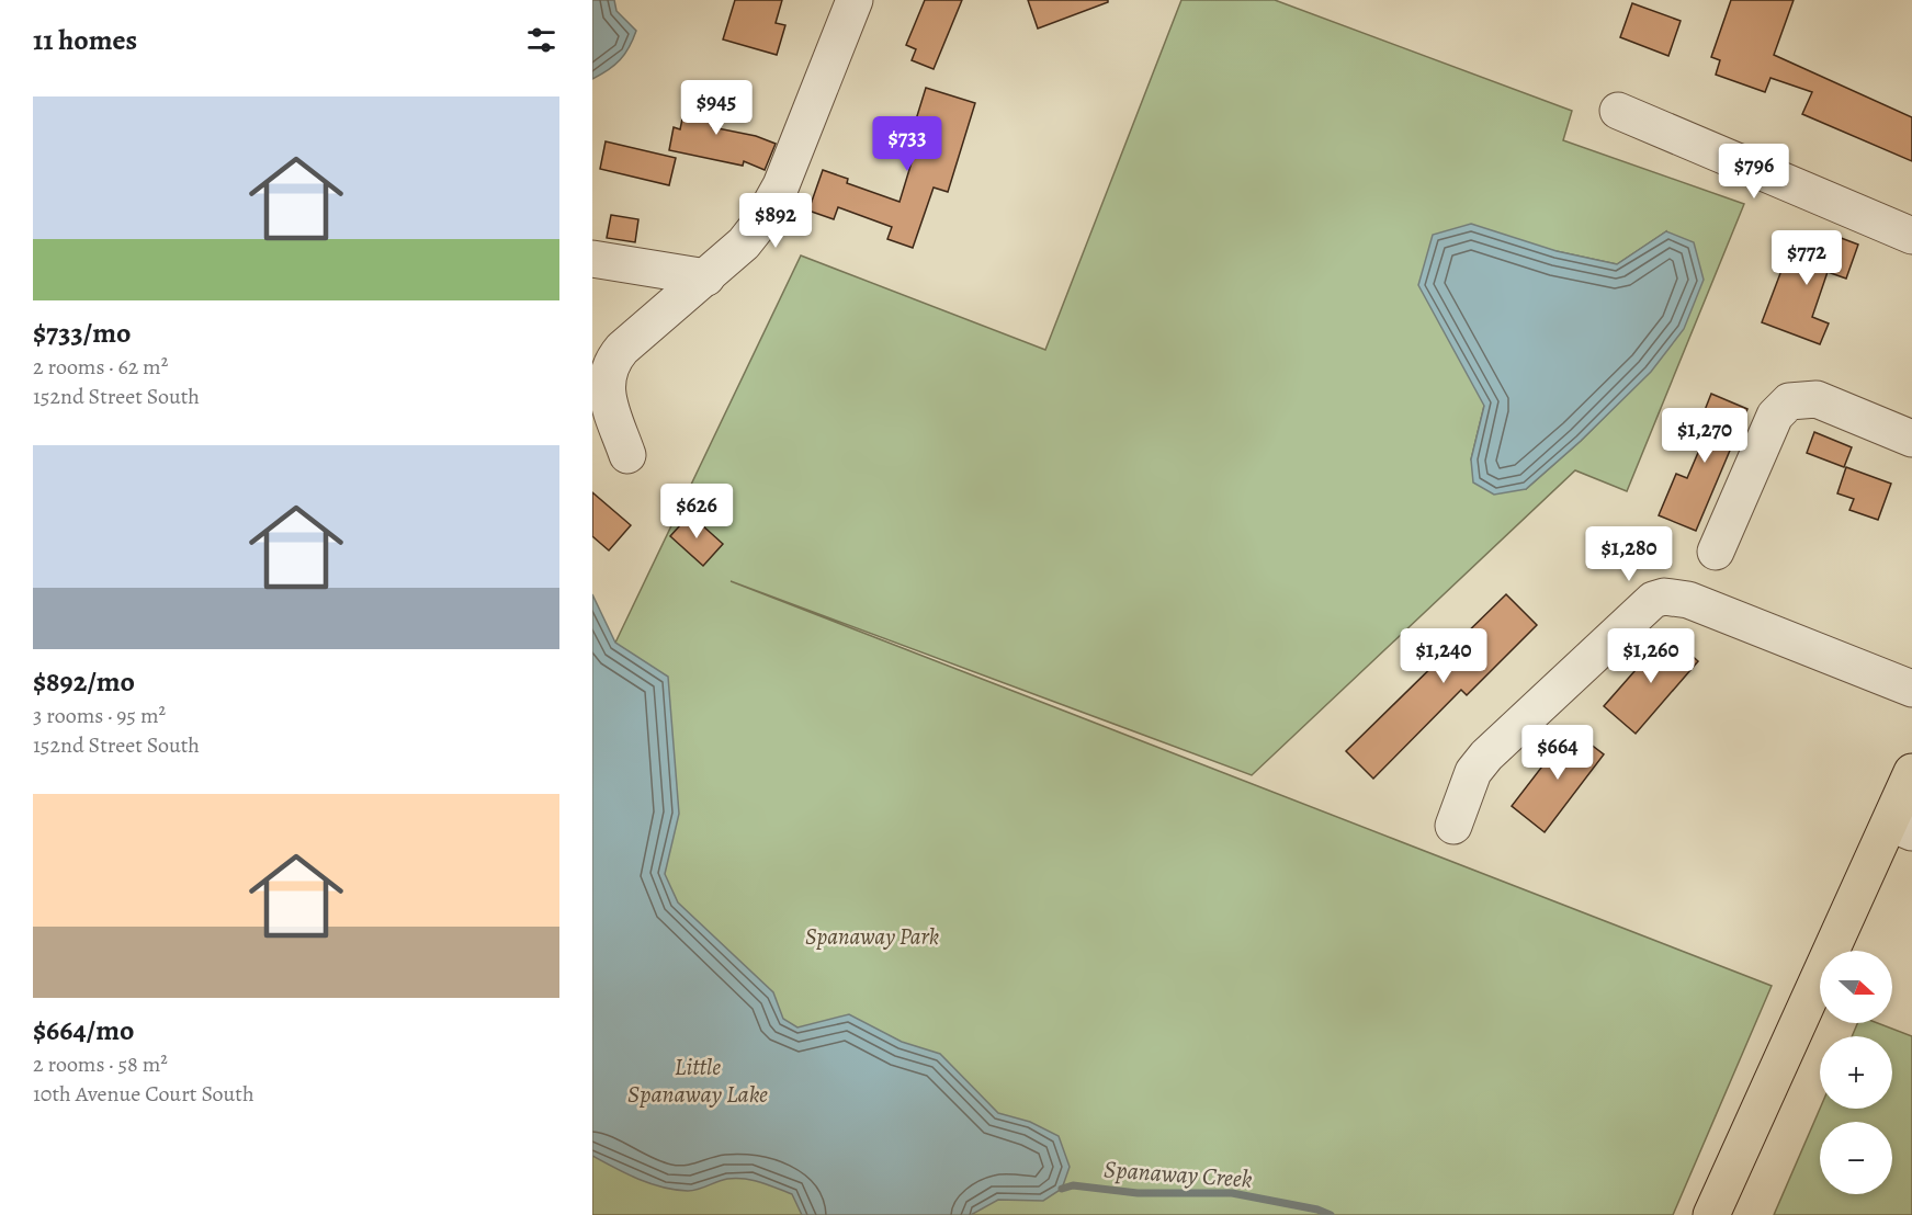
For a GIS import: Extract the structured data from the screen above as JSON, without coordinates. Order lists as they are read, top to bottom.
{
  "water": ["Little Spanaway Lake", "Spanaway Creek"],
  "parks": ["Spanaway Park"],
  "north": "right",
  "page": {
    "heading": "11 homes",
    "list": [
      {
        "name": "$733/mo",
        "note": "2 rooms · 62 m² · 152nd Street South"
      },
      {
        "name": "$892/mo",
        "note": "3 rooms · 95 m² · 152nd Street South"
      },
      {
        "name": "$664/mo",
        "note": "2 rooms · 58 m² · 10th Avenue Court South"
      }
    ],
    "price": [
      "$945",
      "$733",
      "$796",
      "$892",
      "$772",
      "$1,270",
      "$626",
      "$1,280",
      "$1,240",
      "$1,260",
      "$664"
    ],
    "map_buttons": ["+", "−"]
  }
}
